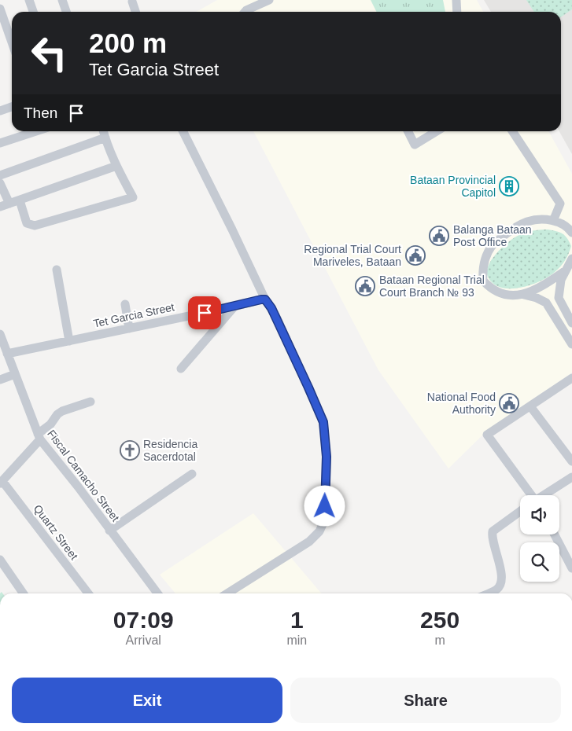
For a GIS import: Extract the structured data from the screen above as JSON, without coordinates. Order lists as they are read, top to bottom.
{
  "streets": {
    "street": ["Tet Garcia Street", "Fiscal Camacho Street", "Quartz Street"]
  },
  "crossings": [
    ["Tet Garcia Street", "Fiscal Camacho Street"]
  ],
  "places": {
    "building": ["Bataan Provincial Capitol"],
    "public building": [
      "Balanga Bataan Post Office",
      "Regional Trial Court Mariveles, Bataan",
      "Bataan Regional Trial Court Branch № 93",
      "National Food Authority"
    ],
    "church": ["Residencia Sacerdotal"]
  },
  "page": {
    "turn": ["200 m", "Tet Garcia Street"],
    "then": "Then",
    "eta": [
      "07:09",
      "Arrival",
      "1",
      "min",
      "250",
      "m"
    ],
    "buttons": ["Exit", "Share"]
  }
}
